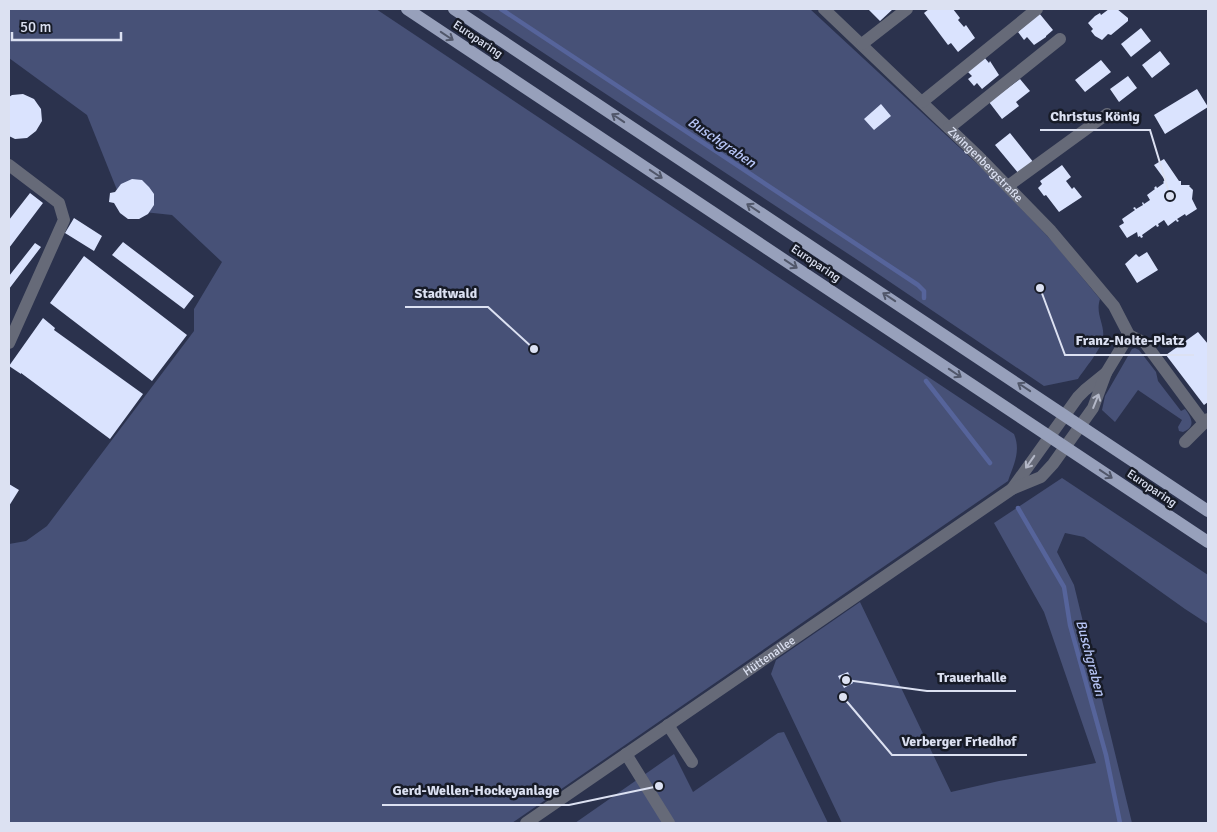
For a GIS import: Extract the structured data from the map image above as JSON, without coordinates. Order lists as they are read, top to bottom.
{
  "streets": {
    "main road": ["Europaring"],
    "street": ["Zwingenbergstraße", "Hüttenallee"]
  },
  "crossings": [
    ["Europaring", "Hüttenallee"]
  ],
  "water": ["Buschgraben"],
  "places": [
    "Christus König",
    "Franz-Nolte-Platz",
    "Stadtwald",
    "Trauerhalle",
    "Verberger Friedhof",
    "Gerd-Wellen-Hockeyanlage"
  ],
  "scale_bar": "50 m"
}
